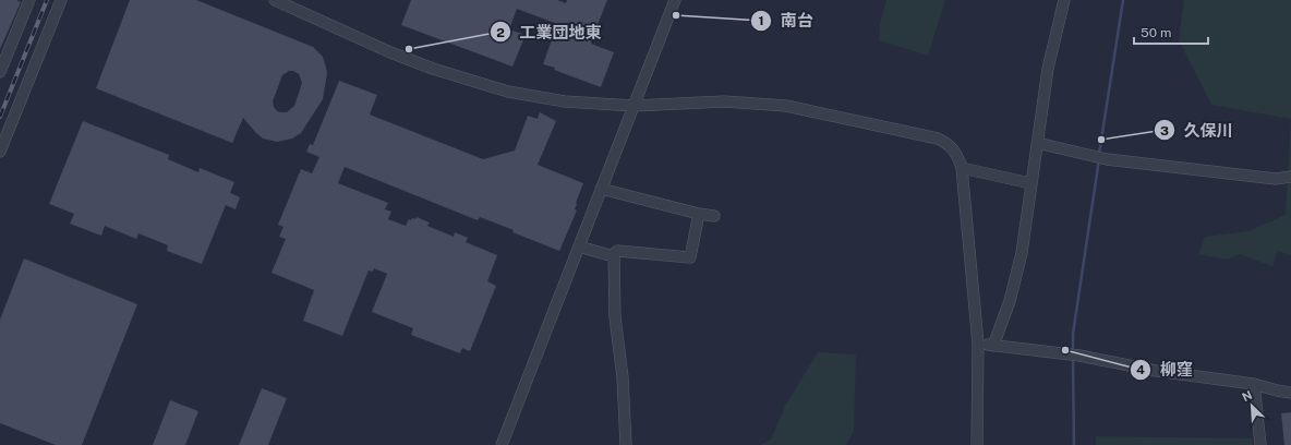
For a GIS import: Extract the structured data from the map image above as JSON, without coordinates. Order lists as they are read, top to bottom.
{
  "places": [
    "南台",
    "工業団地東",
    "久保川",
    "柳窪"
  ],
  "scale_bar": "50 m",
  "north": "top left"
}
